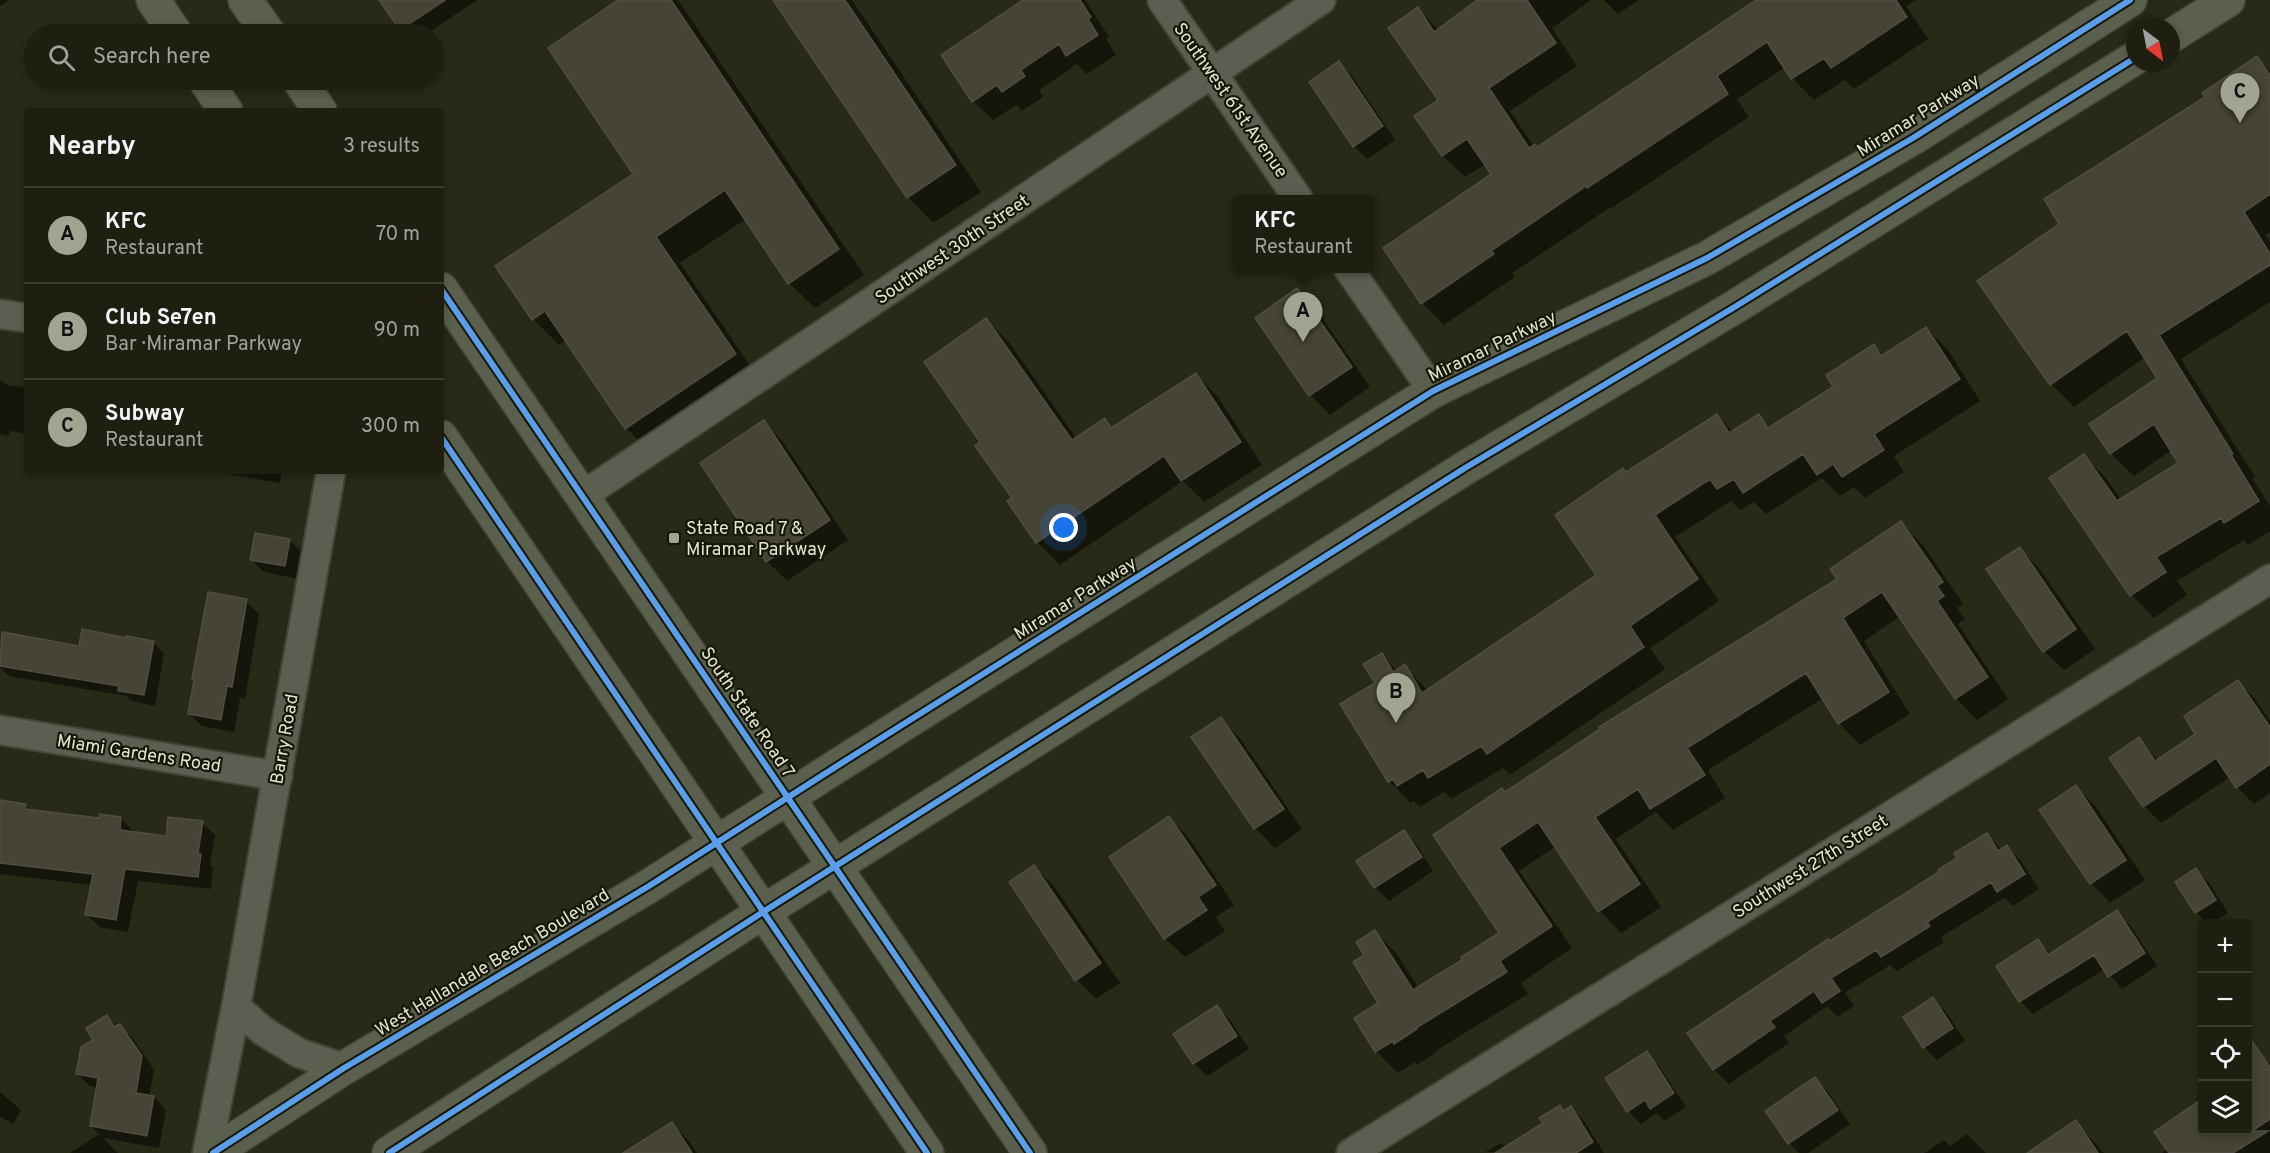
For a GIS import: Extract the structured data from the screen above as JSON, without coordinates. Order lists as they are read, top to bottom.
{
  "streets": {
    "main road": ["Miramar Parkway", "South State Road 7", "West Hallandale Beach Boulevard"],
    "street": [
      "Southwest 61st Avenue",
      "Southwest 30th Street",
      "Barry Road",
      "Miami Gardens Road",
      "Southwest 27th Street"
    ]
  },
  "crossings": [
    ["Southwest 61st Avenue", "Southwest 30th Street"],
    ["Miramar Parkway", "South State Road 7"],
    ["Miramar Parkway", "West Hallandale Beach Boulevard"],
    ["Southwest 30th Street", "South State Road 7"],
    ["South State Road 7", "West Hallandale Beach Boulevard"],
    ["Barry Road", "Miami Gardens Road"]
  ],
  "places": {
    "transit": ["State Road 7 & Miramar Parkway"]
  },
  "north": "bottom right",
  "page": {
    "search": "Search here",
    "pins": ["C", "A", "B"],
    "heading": ["Nearby", "3 results"],
    "list": [
      {
        "mark": "A",
        "name": "KFC",
        "note": "Restaurant",
        "value": "70 m"
      },
      {
        "mark": "B",
        "name": "Club Se7en",
        "note": "Bar · Miramar Parkway",
        "value": "90 m"
      },
      {
        "mark": "C",
        "name": "Subway",
        "note": "Restaurant",
        "value": "300 m"
      }
    ],
    "popup": ["KFC", "Restaurant"],
    "map_buttons": ["+", "−"]
  }
}
